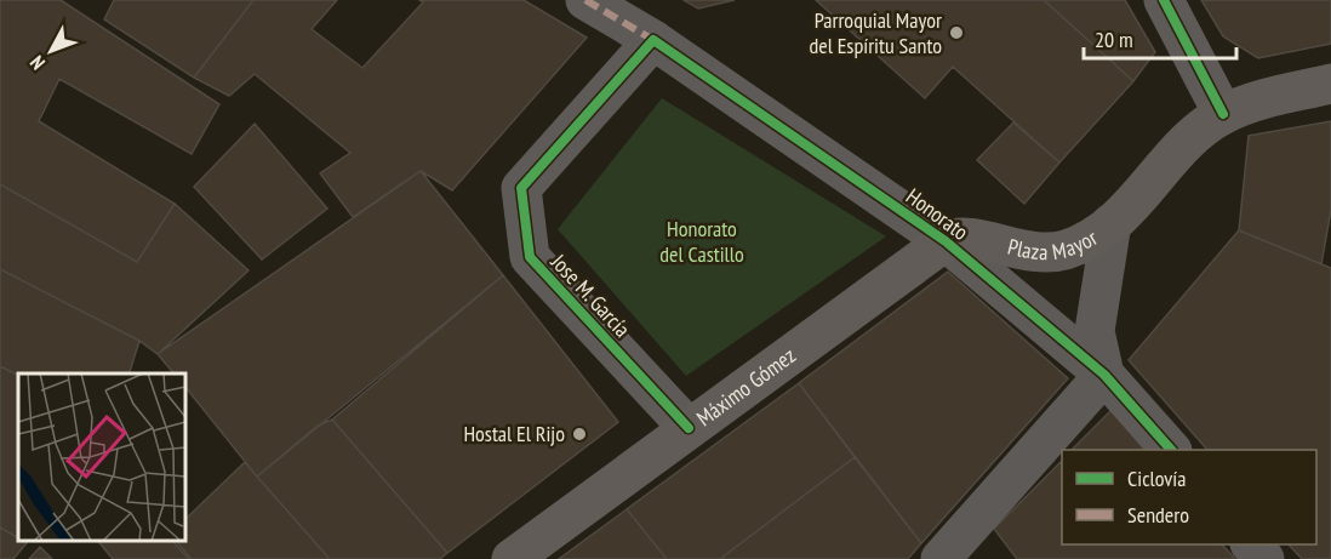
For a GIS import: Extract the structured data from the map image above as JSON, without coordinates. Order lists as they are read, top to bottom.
{
  "streets": {
    "main road": ["Plaza Mayor", "Máximo Gómez"],
    "street": ["Honorato", "Jose M. García"]
  },
  "crossings": [
    ["Honorato", "Plaza Mayor"],
    ["Honorato", "Jose M. García"],
    ["Honorato", "Máximo Gómez"],
    ["Plaza Mayor", "Máximo Gómez"],
    ["Jose M. García", "Máximo Gómez"]
  ],
  "parks": ["Honorato del Castillo"],
  "places": ["Parroquial Mayor del Espíritu Santo", "Hostal El Rijo"],
  "legend": ["Ciclovía", "Sendero"],
  "scale_bar": "20 m",
  "north": "bottom left"
}
